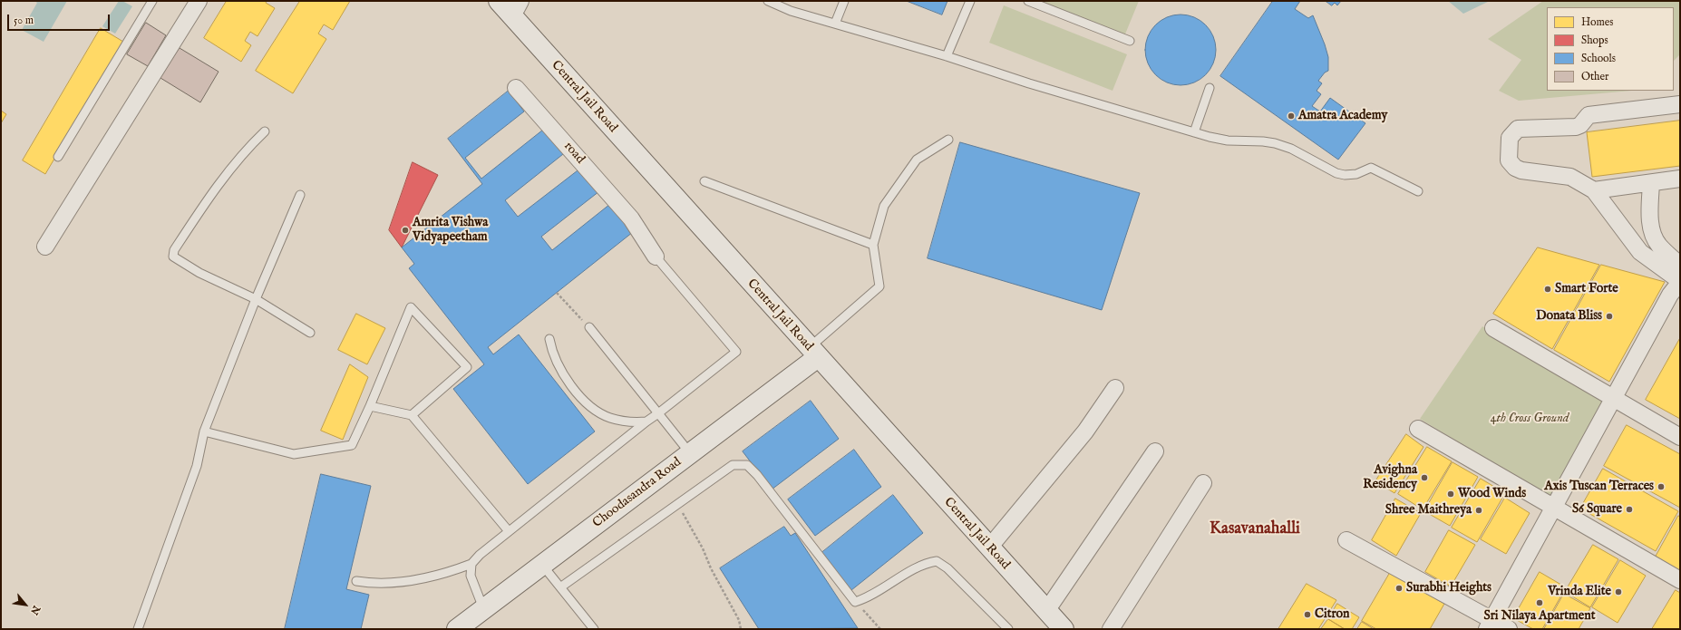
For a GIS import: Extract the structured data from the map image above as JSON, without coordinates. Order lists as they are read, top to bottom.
{
  "streets": {
    "main road": ["Central Jail Road", "Choodasandra Road"],
    "street": ["road"]
  },
  "crossings": [
    ["Central Jail Road", "Choodasandra Road"]
  ],
  "districts": ["Kasavanahalli"],
  "parks": ["4th Cross Ground"],
  "places": [
    "Amatra Academy",
    "Amrita Vishwa Vidyapeetham",
    "Smart Forte",
    "Donata Bliss",
    "Avighna Residency",
    "Axis Tuscan Terraces",
    "Wood Winds",
    "S6 Square",
    "Shree Maithreya",
    "Surabhi Heights",
    "Vrinda Elite",
    "Sri Nilaya Apartment",
    "Citron"
  ],
  "legend": [
    "Homes",
    "Shops",
    "Schools",
    "Other"
  ],
  "scale_bar": "50 m",
  "north": "bottom right"
}
